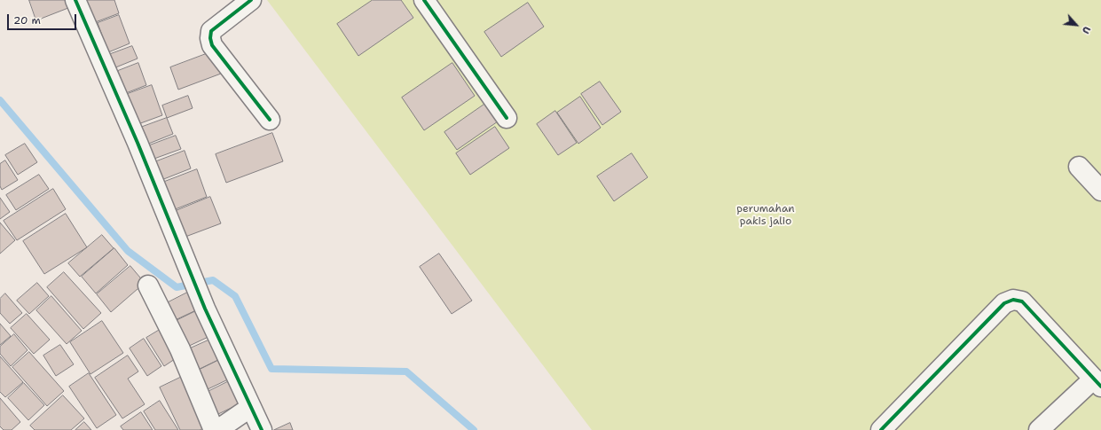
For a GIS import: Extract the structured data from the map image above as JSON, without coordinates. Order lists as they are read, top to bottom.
{
  "parks": ["perumahan pakis jalio"],
  "scale_bar": "20 m",
  "north": "bottom right"
}
